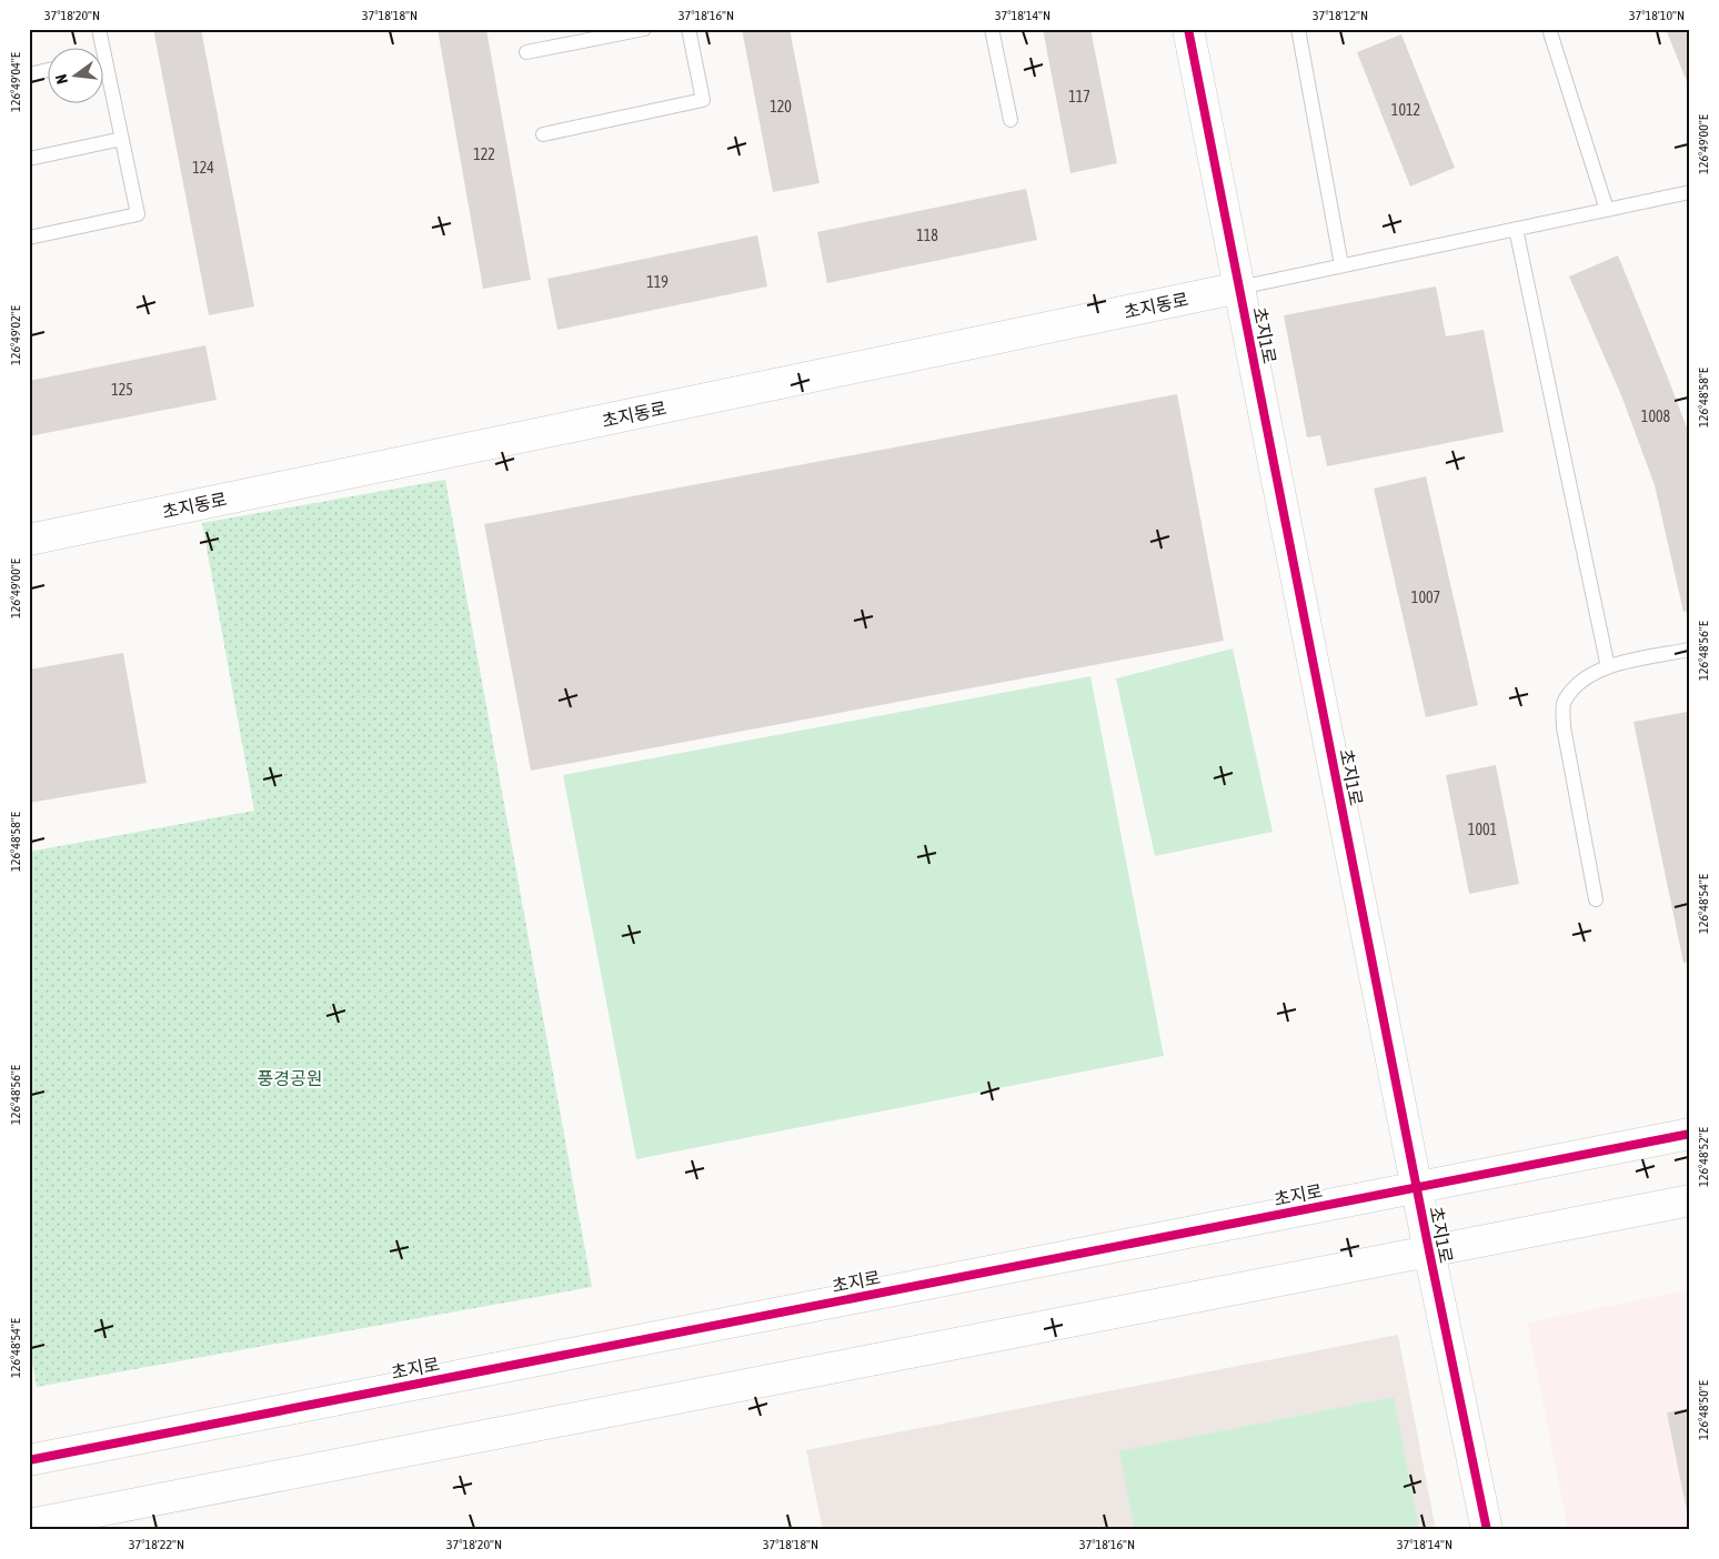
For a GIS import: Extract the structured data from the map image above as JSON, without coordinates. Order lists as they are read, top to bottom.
{
  "streets": {
    "street": ["초지동로", "초지1로", "초지로"]
  },
  "crossings": [
    ["초지동로", "초지1로"],
    ["초지1로", "초지로"]
  ],
  "parks": ["풍경공원"],
  "house_numbers": [
    "117",
    "120",
    "1012",
    "122",
    "124",
    "118",
    "119",
    "125",
    "1008",
    "1007",
    "1001"
  ],
  "north": "left",
  "coordinates": [
    "37°18'20\"N",
    "37°18'18\"N",
    "37°18'16\"N",
    "37°18'14\"N",
    "37°18'12\"N",
    "37°18'10\"N",
    "126°49'04\"E",
    "126°49'00\"E",
    "126°49'02\"E",
    "126°48'58\"E",
    "126°48'56\"E",
    "126°48'54\"E",
    "126°48'52\"E",
    "126°48'50\"E",
    "37°18'22\"N"
  ]
}
